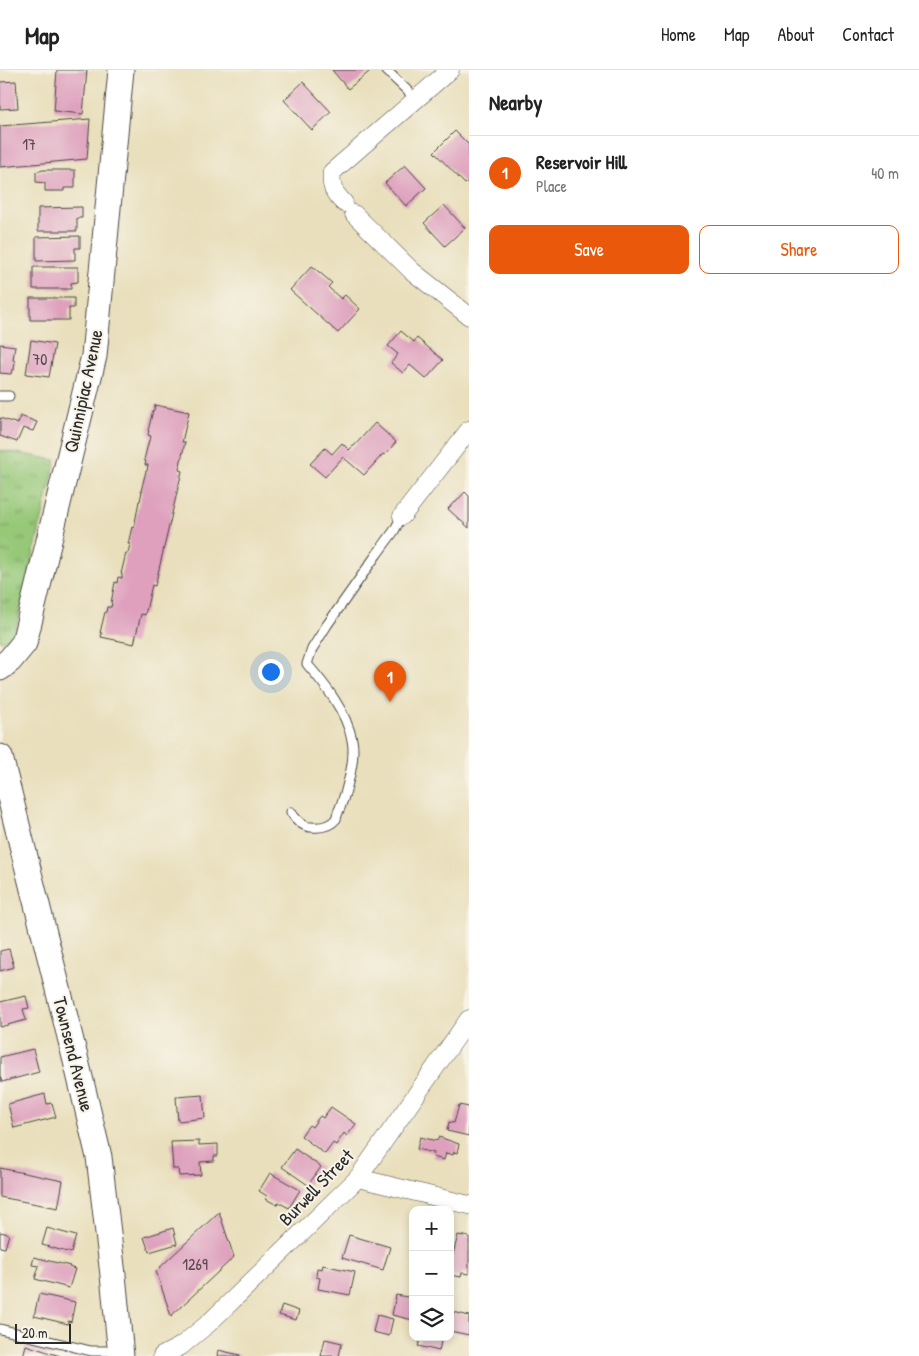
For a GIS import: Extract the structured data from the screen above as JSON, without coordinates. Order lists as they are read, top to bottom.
{
  "streets": {
    "main road": ["Quinnipiac Avenue", "Townsend Avenue"],
    "street": ["Burwell Street"]
  },
  "house_numbers": ["17", "70", "1269"],
  "scale_bar": "20 m",
  "page": {
    "header": "Map",
    "nav": [
      "Home",
      "Map",
      "About",
      "Contact"
    ],
    "heading": "Nearby",
    "list": [
      {
        "mark": "1",
        "name": "Reservoir Hill",
        "note": "Place",
        "value": "40 m"
      }
    ],
    "buttons": ["Save", "Share"],
    "pins": "1",
    "map_buttons": ["+", "−"],
    "scale": "20 m"
  }
}
